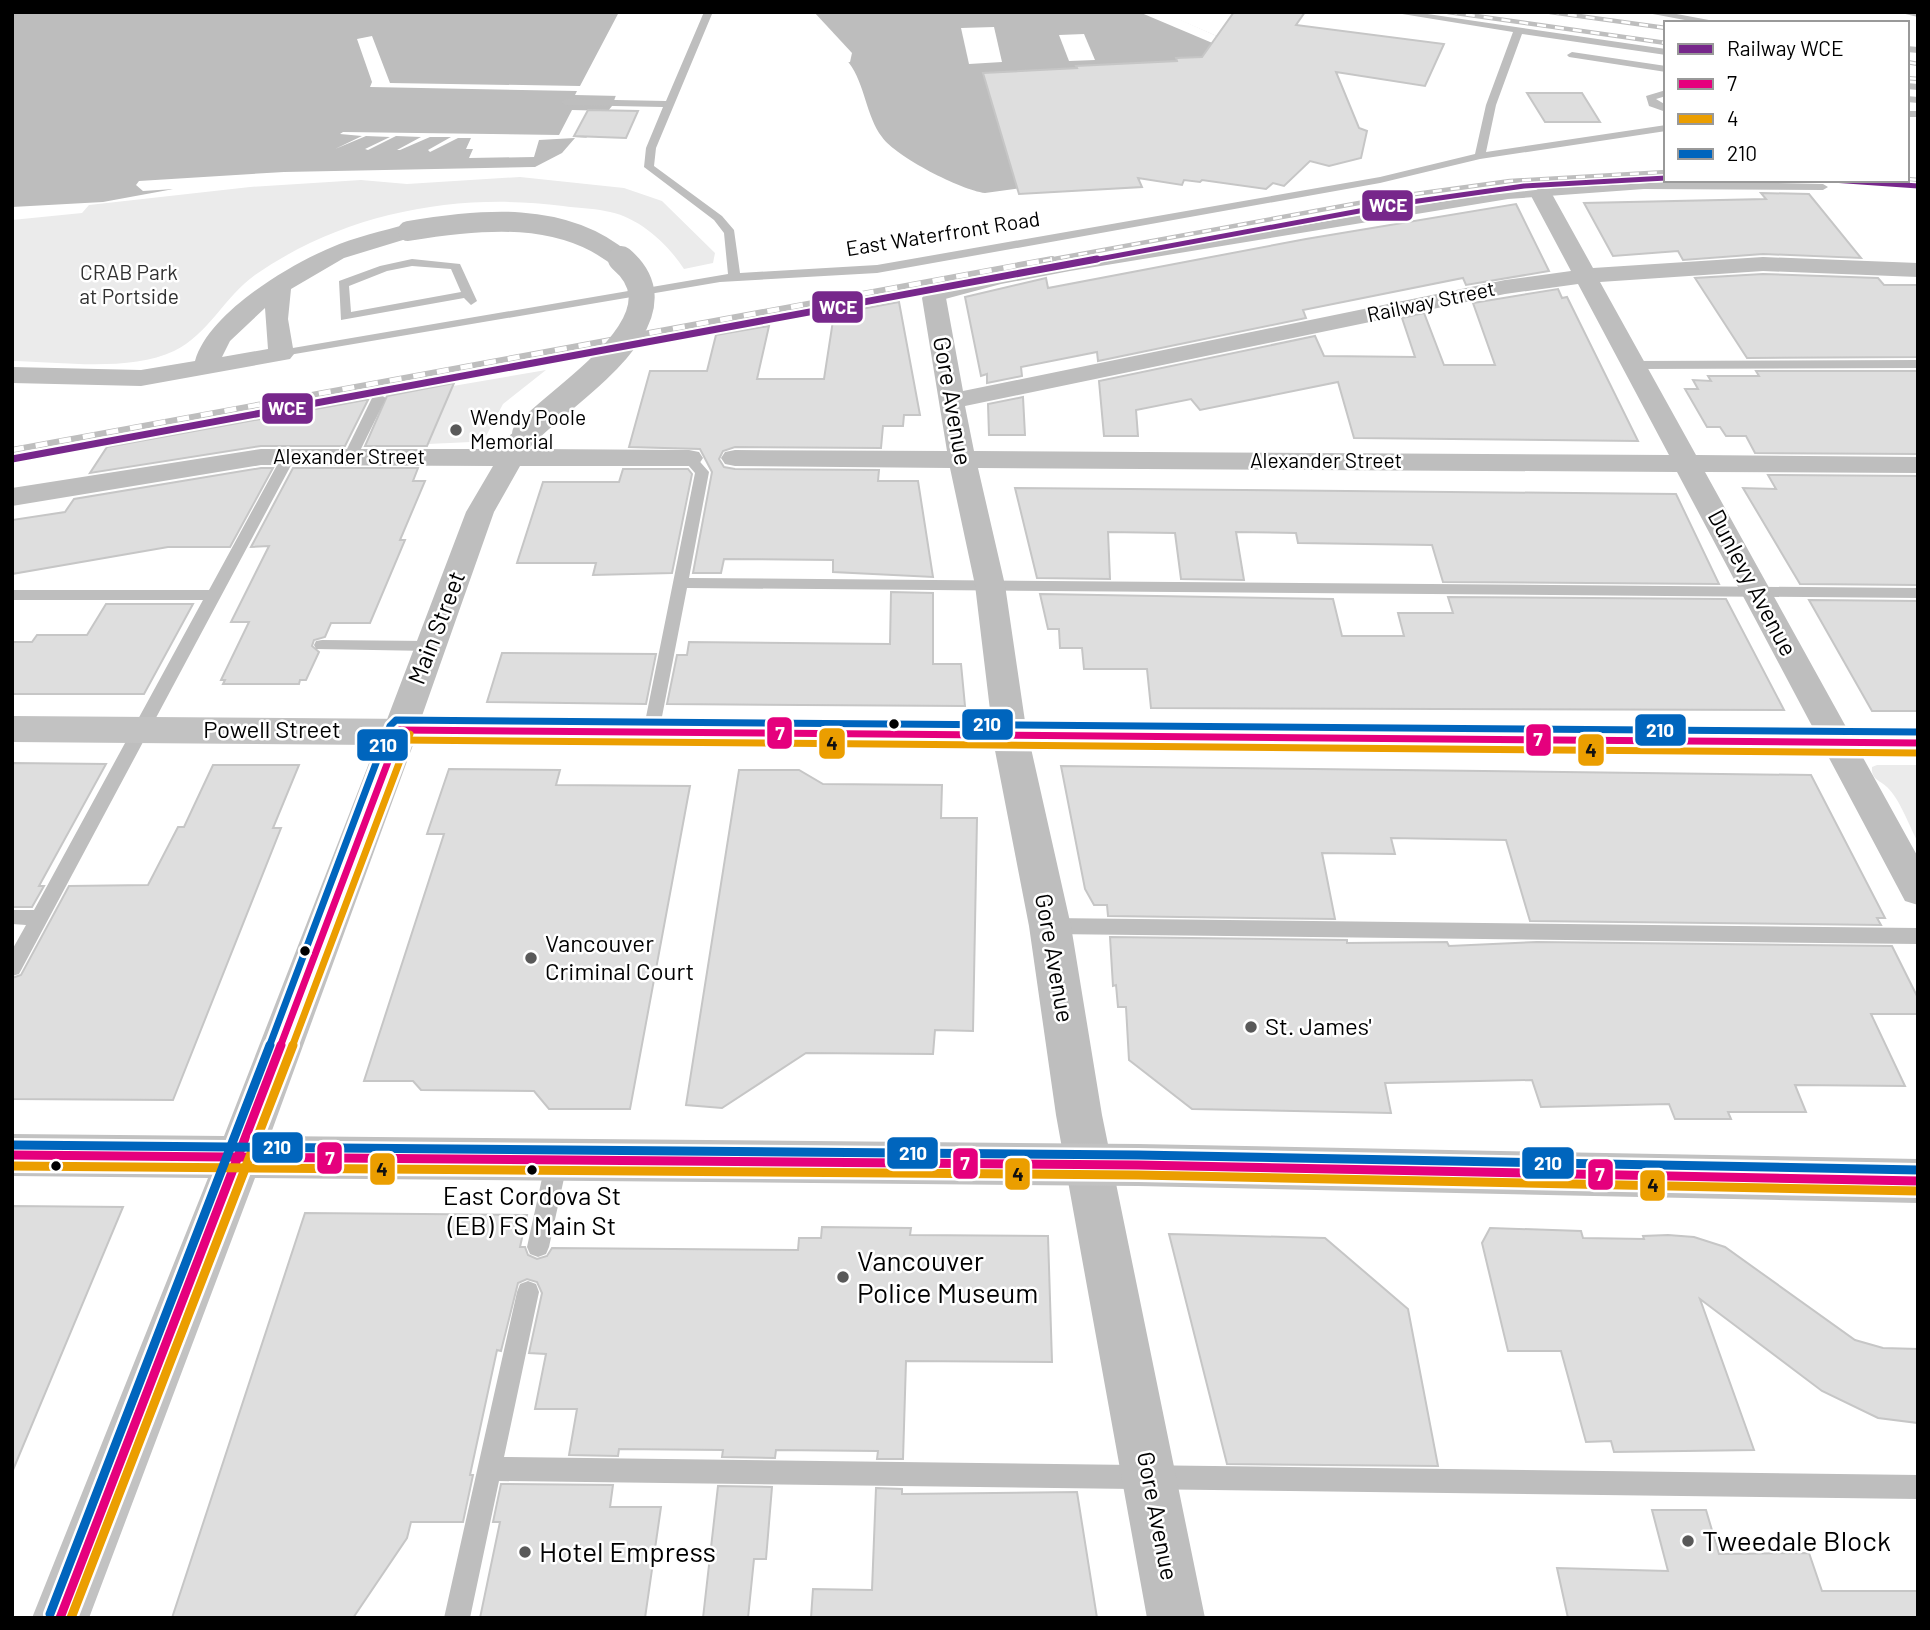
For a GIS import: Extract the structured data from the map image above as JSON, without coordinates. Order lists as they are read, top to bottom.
{
  "streets": {
    "main road": ["Main Street", "Powell Street"],
    "street": [
      "Railway Street",
      "Gore Avenue",
      "Alexander Street",
      "Dunlevy Avenue"
    ],
    "lane": ["East Waterfront Road"]
  },
  "crossings": [
    ["Railway Street", "Gore Avenue"],
    ["Railway Street", "Dunlevy Avenue"],
    ["Gore Avenue", "Alexander Street"],
    ["Gore Avenue", "Powell Street"],
    ["Alexander Street", "Dunlevy Avenue"],
    ["Alexander Street", "Main Street"],
    ["Dunlevy Avenue", "Powell Street"],
    ["Main Street", "Powell Street"]
  ],
  "parks": ["CRAB Park at Portside"],
  "places": [
    "Wendy Poole Memorial",
    "Vancouver Criminal Court",
    "St. James'",
    "East Cordova St (EB) FS Main St",
    "Vancouver Police Museum",
    "Tweedale Block",
    "Hotel Empress"
  ],
  "lines": [
    "rail line WCE",
    "transit line 210",
    "transit line 7",
    "transit line 4"
  ],
  "legend": [
    "Railway WCE",
    "7",
    "4",
    "210"
  ]
}
